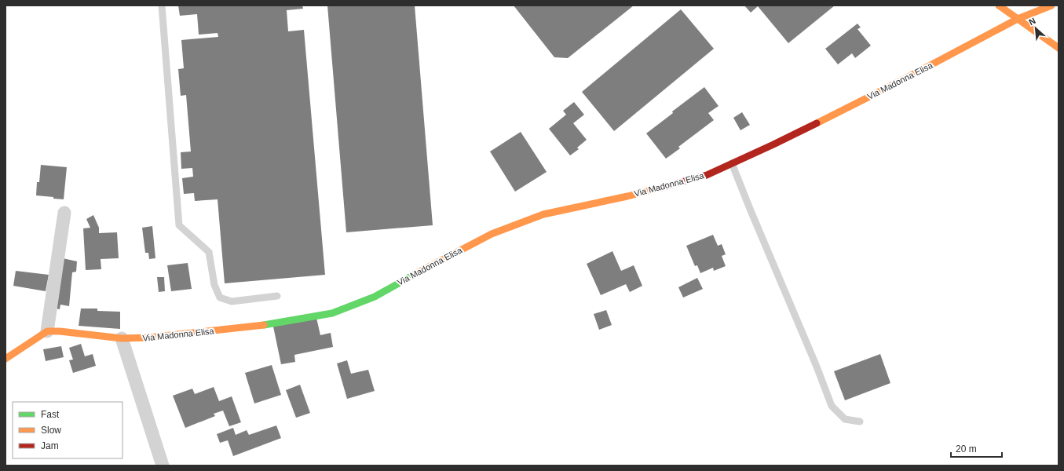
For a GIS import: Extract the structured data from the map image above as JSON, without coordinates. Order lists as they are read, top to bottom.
{
  "streets": {
    "street": ["Via Madonna Elisa"]
  },
  "legend": ["Fast", "Slow", "Jam"],
  "scale_bar": "20 m",
  "north": "top left"
}
